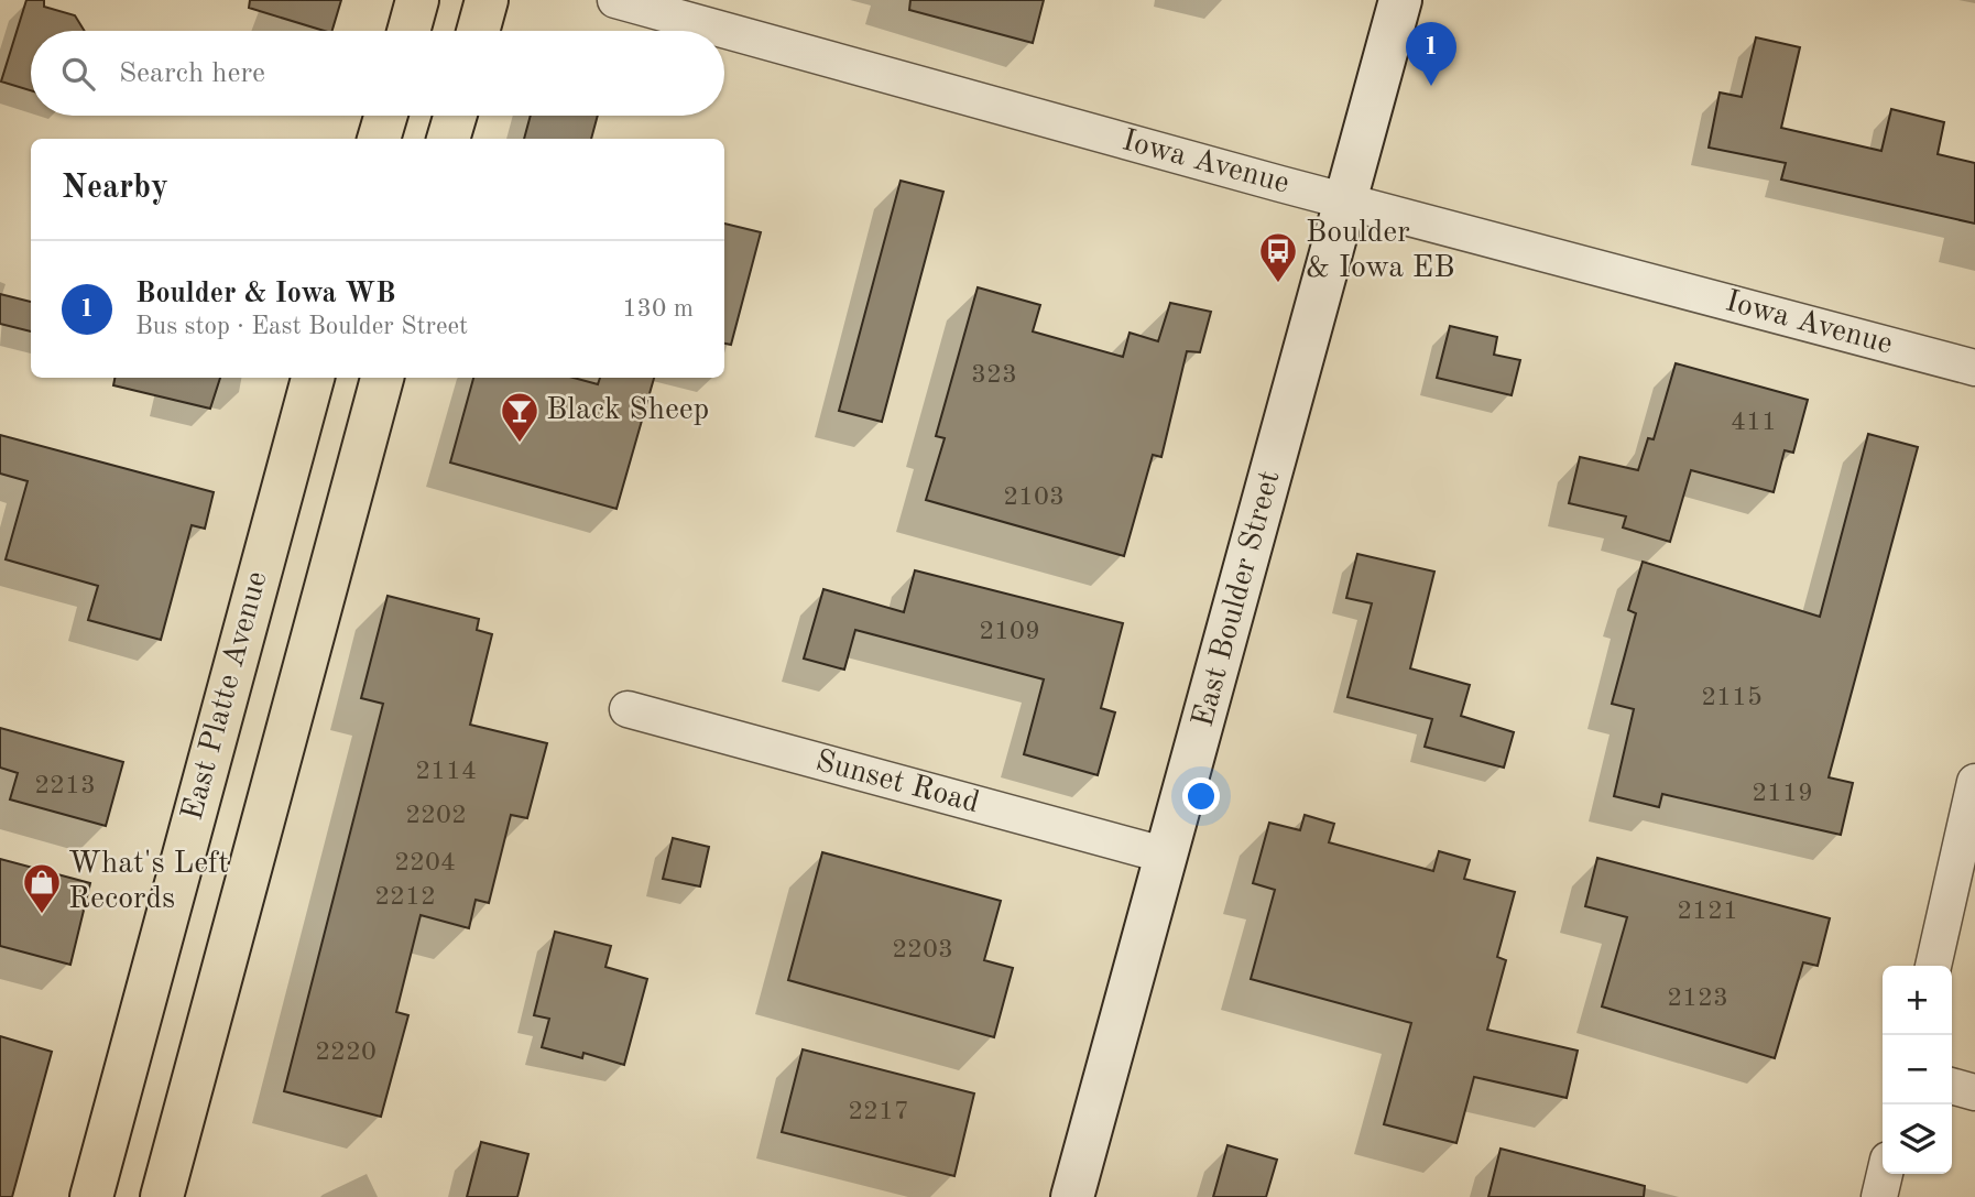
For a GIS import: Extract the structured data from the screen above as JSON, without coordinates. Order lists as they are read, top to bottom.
{
  "streets": {
    "main road": ["East Platte Avenue"],
    "street": ["Iowa Avenue", "East Boulder Street", "Sunset Road"]
  },
  "crossings": [
    ["Iowa Avenue", "East Boulder Street"],
    ["East Boulder Street", "Sunset Road"]
  ],
  "places": {
    "bus stop": ["Boulder & Iowa EB"],
    "bar": ["Black Sheep"],
    "shop": ["What's Left Records"]
  },
  "house_numbers": [
    "323",
    "411",
    "2103",
    "2109",
    "2115",
    "2114",
    "2213",
    "2119",
    "2202",
    "2204",
    "2212",
    "2121",
    "2203",
    "2123",
    "2220",
    "2217"
  ],
  "page": {
    "pins": "1",
    "search": "Search here",
    "heading": "Nearby",
    "list": [
      {
        "mark": "1",
        "name": "Boulder & Iowa WB",
        "note": "Bus stop · East Boulder Street",
        "value": "130 m"
      }
    ],
    "map_buttons": ["+", "−"]
  }
}
